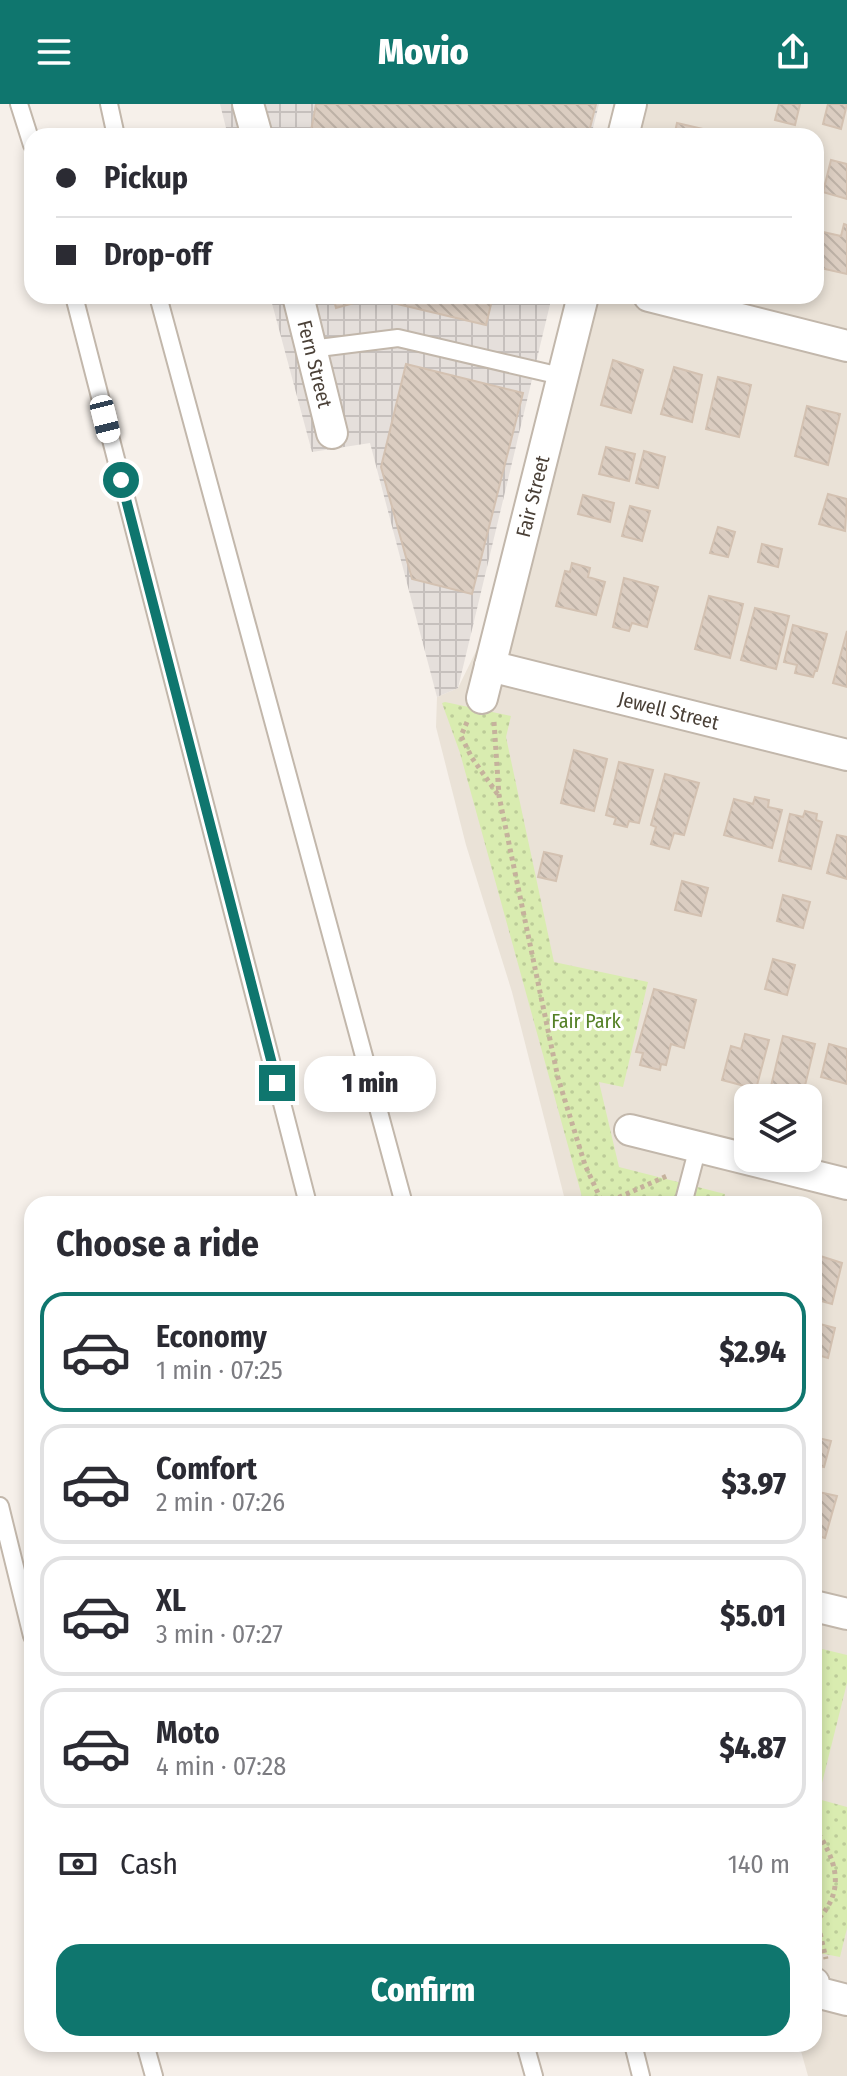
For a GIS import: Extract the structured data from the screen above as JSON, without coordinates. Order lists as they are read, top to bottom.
{
  "streets": {
    "street": ["Fern Street", "Fair Street", "Jewell Street"]
  },
  "crossings": [
    ["Fair Street", "Jewell Street"]
  ],
  "parks": ["Fair Park"],
  "page": {
    "header": "Movio",
    "banner": ["Pickup", "Drop-off"],
    "bubble": "1 min",
    "heading": "Choose a ride",
    "list": [
      {
        "name": "Economy",
        "note": "1 min · 07:25",
        "value": "$2.94"
      },
      {
        "name": "Comfort",
        "note": "2 min · 07:26",
        "value": "$3.97"
      },
      {
        "name": "XL",
        "note": "3 min · 07:27",
        "value": "$5.01"
      },
      {
        "name": "Moto",
        "note": "4 min · 07:28",
        "value": "$4.87"
      }
    ],
    "pay": ["Cash", "140 m"],
    "buttons": "Confirm"
  }
}
